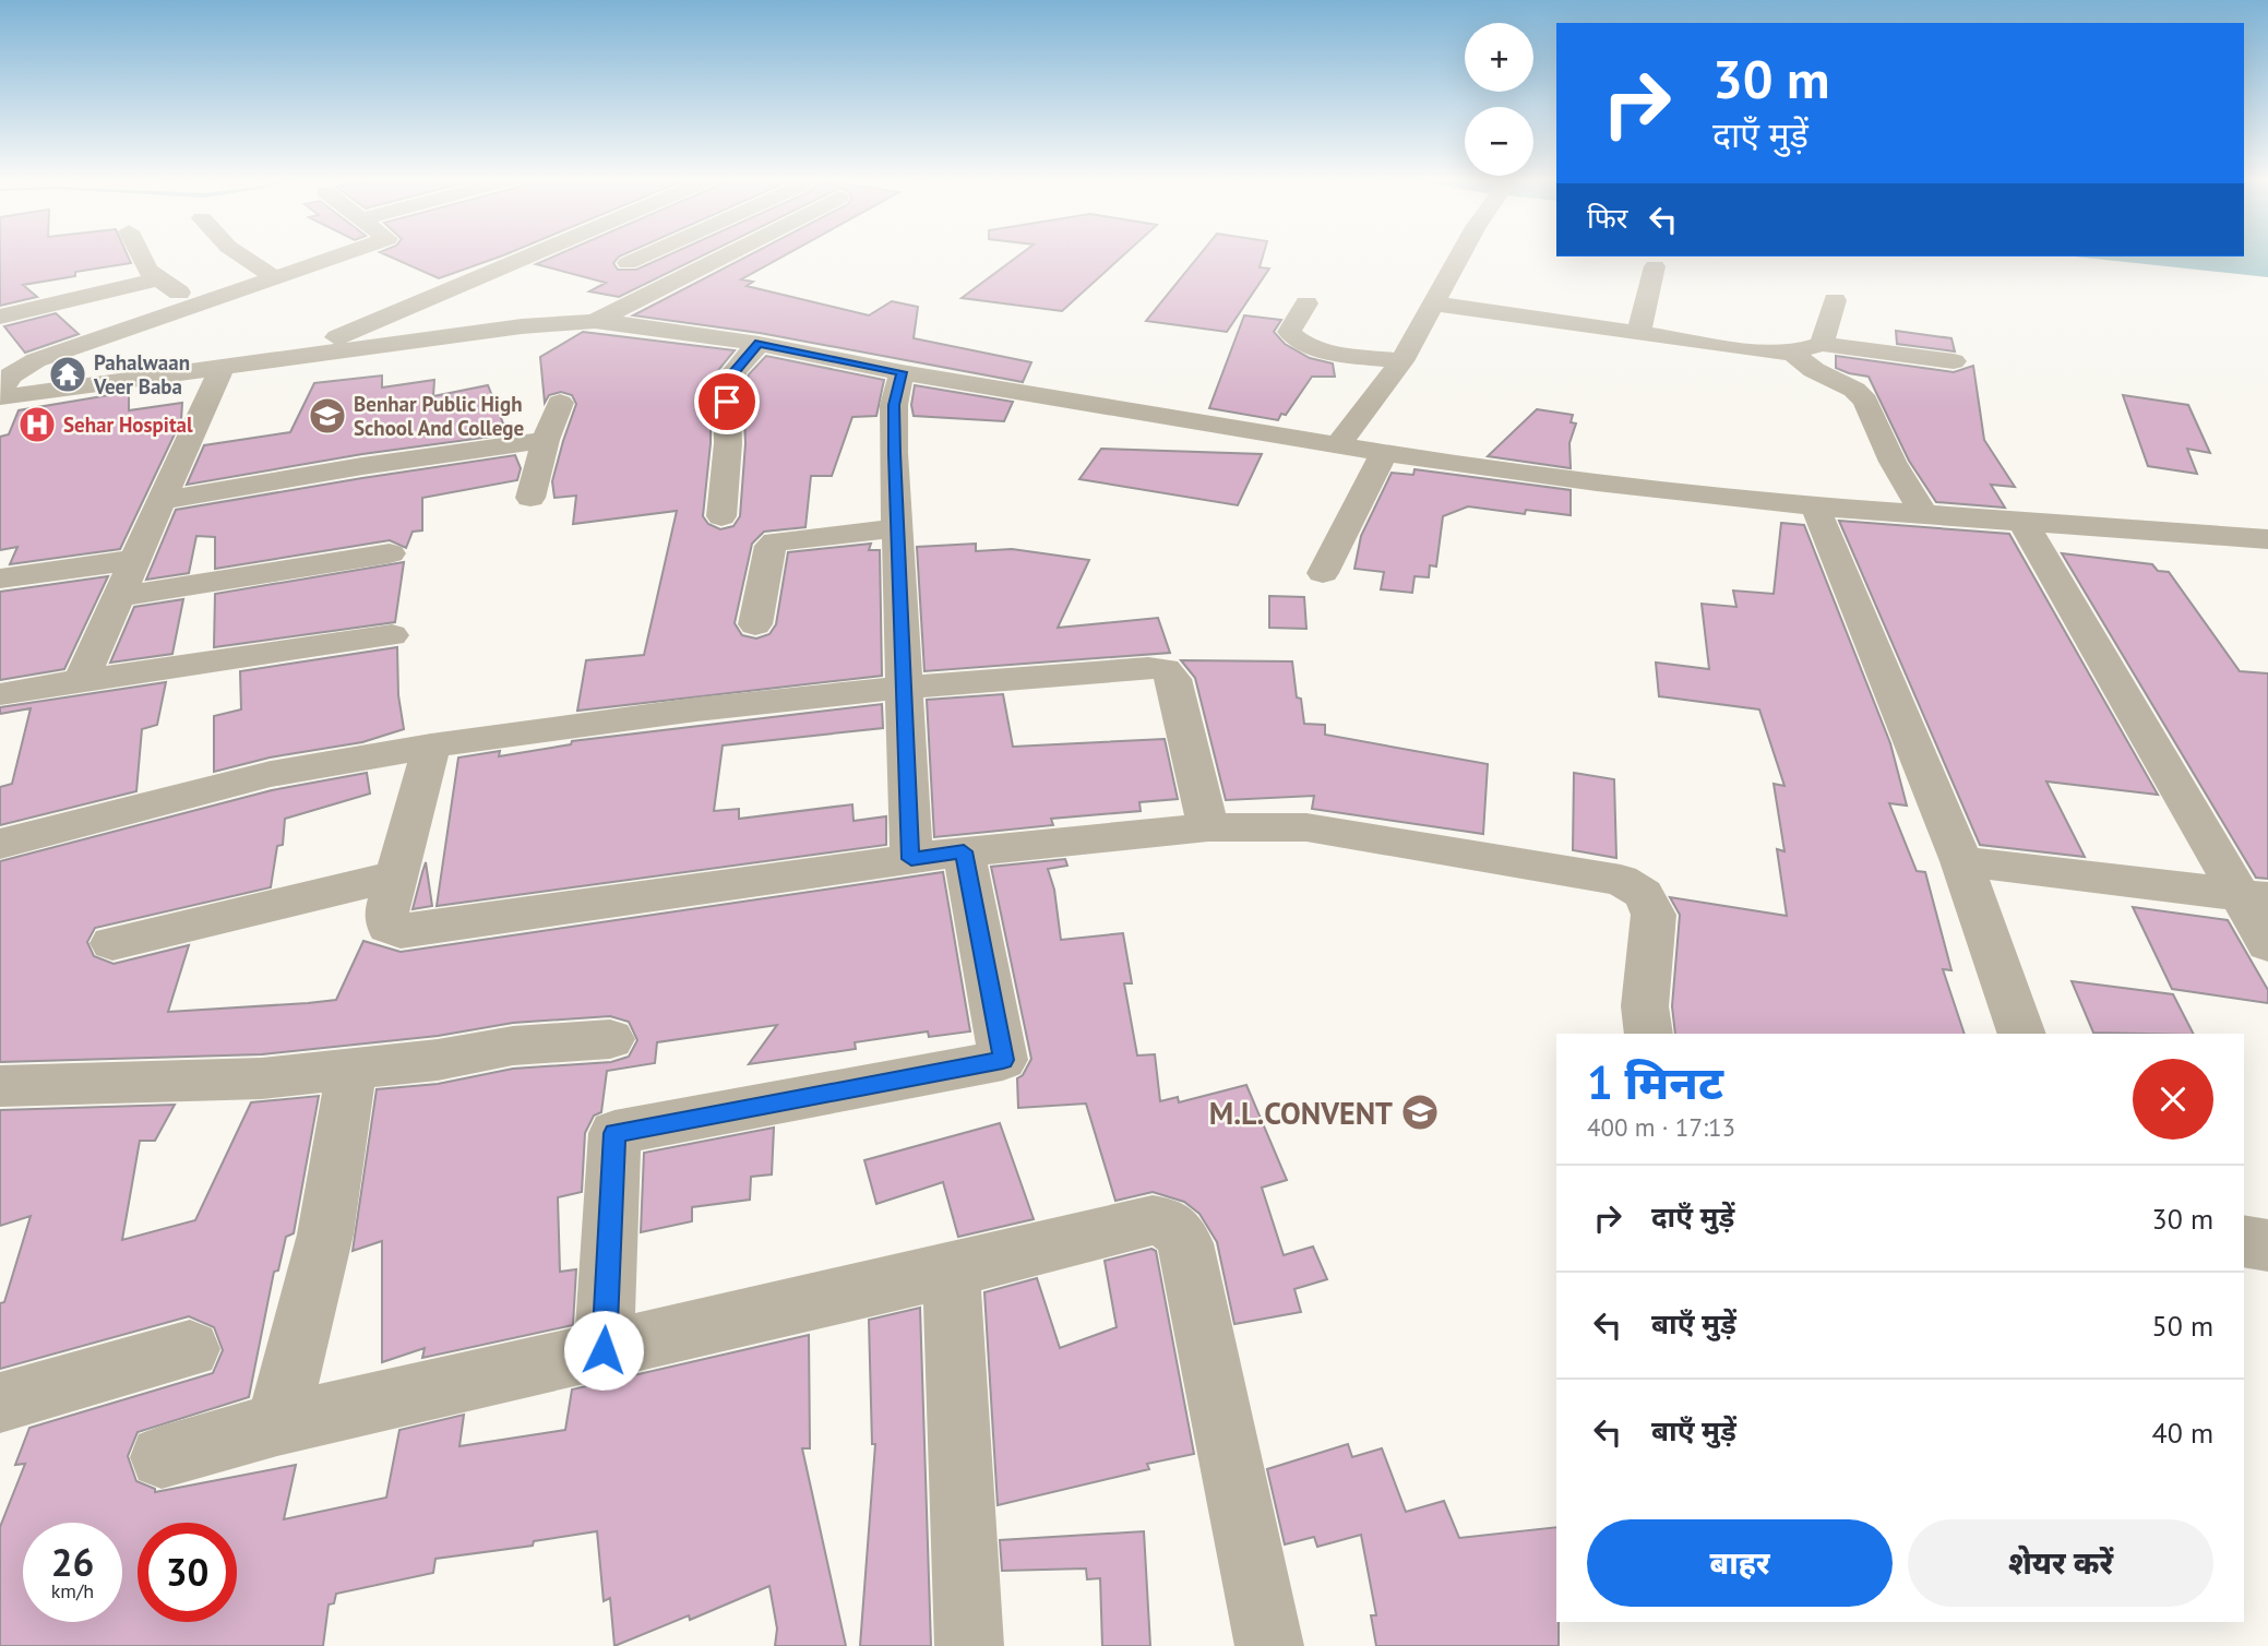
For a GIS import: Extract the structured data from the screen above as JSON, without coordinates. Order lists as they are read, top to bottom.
{
  "places": {
    "temple": ["Pahalwaan Veer Baba"],
    "school or university": ["Benhar Public High School And College", "M.L.CONVENT"],
    "hospital": ["Sehar Hospital"]
  },
  "page": {
    "map_buttons": ["+", "−"],
    "turn": ["30 m", "दाएँ मुड़ें"],
    "then": "फिर",
    "heading": ["1 मिनट", "400 m · 17:13"],
    "list": [
      {
        "name": "दाएँ मुड़ें",
        "value": "30 m"
      },
      {
        "name": "बाएँ मुड़ें",
        "value": "50 m"
      },
      {
        "name": "बाएँ मुड़ें",
        "value": "40 m"
      }
    ],
    "buttons": ["बाहर", "शेयर करें"],
    "speed": "26 km/h",
    "limit": "30"
  }
}
